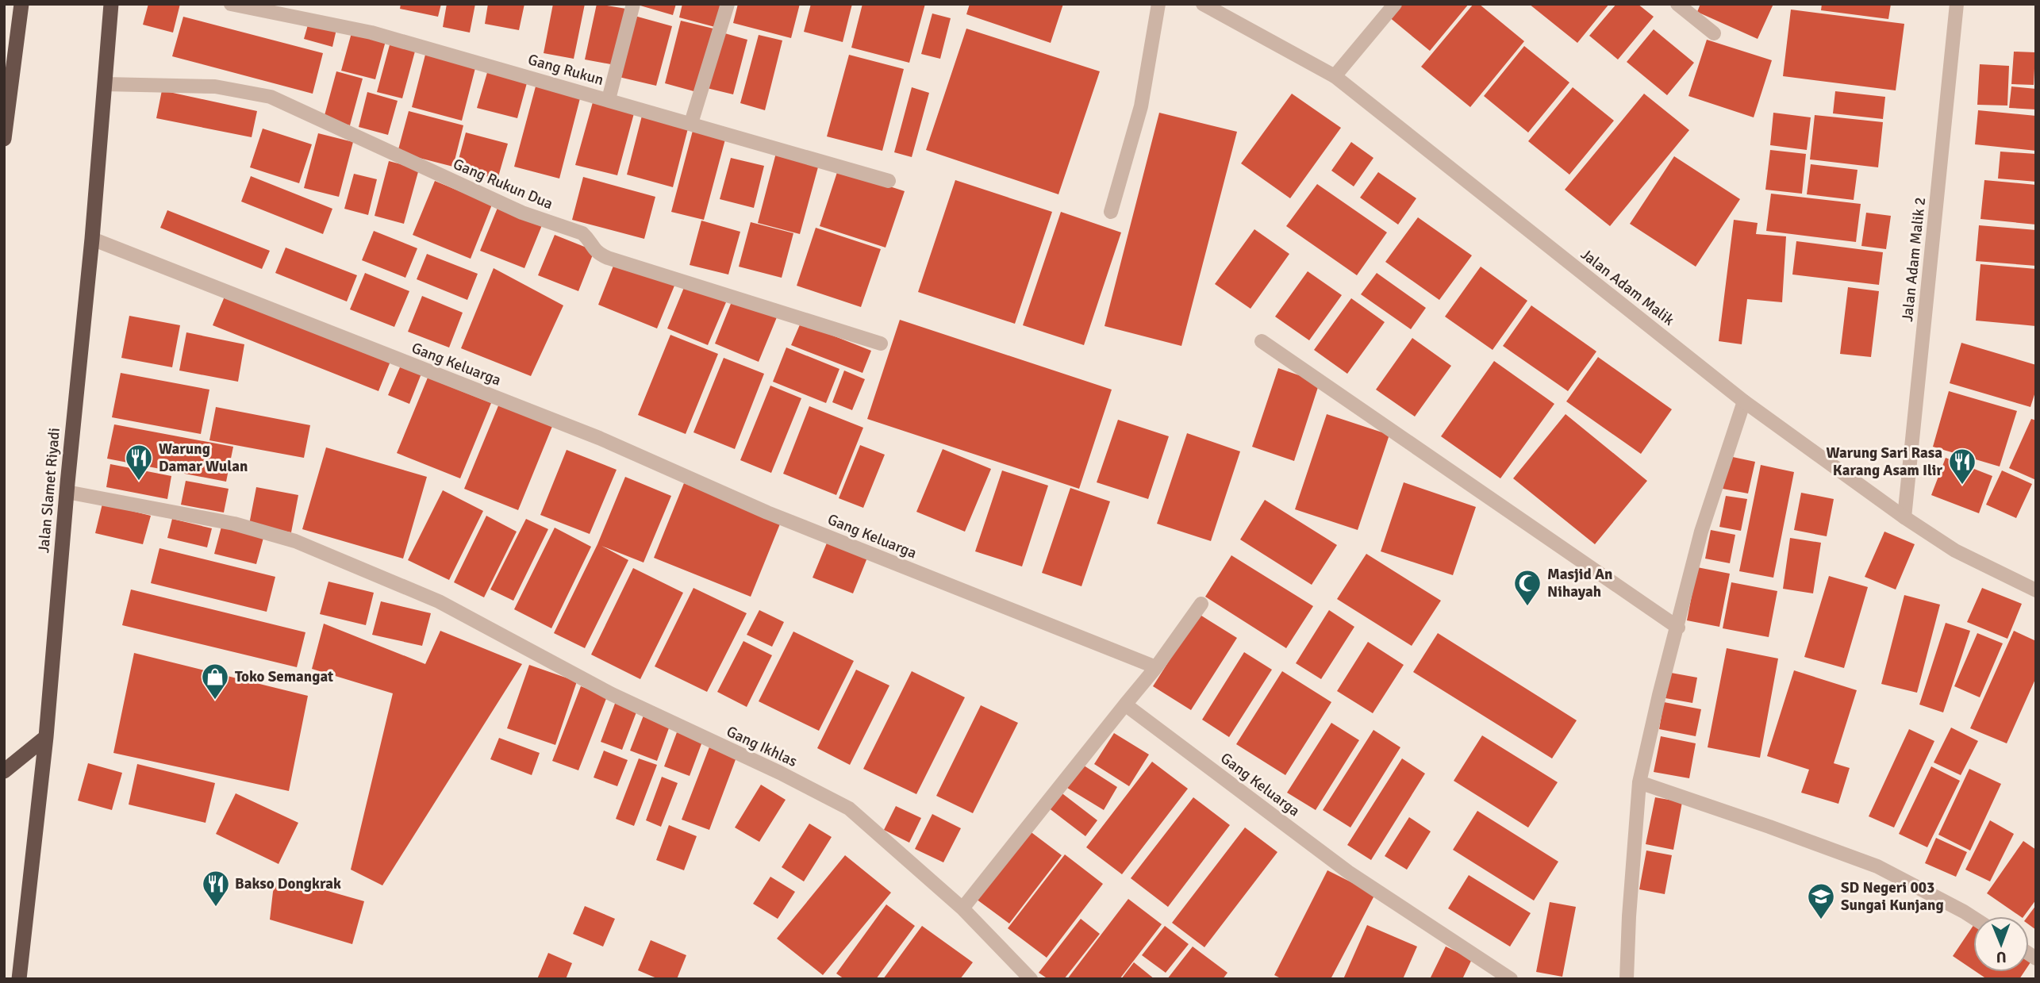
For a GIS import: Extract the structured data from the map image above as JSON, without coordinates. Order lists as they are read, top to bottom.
{
  "streets": {
    "highway": ["Jalan Slamet Riyadi"],
    "street": [
      "Gang Rukun",
      "Gang Rukun Dua",
      "Jalan Adam Malik 2",
      "Jalan Adam Malik",
      "Gang Keluarga",
      "Gang Ikhlas"
    ]
  },
  "crossings": [
    ["Gang Rukun Dua", "Jalan Slamet Riyadi"],
    ["Jalan Adam Malik 2", "Jalan Adam Malik"],
    ["Gang Keluarga", "Jalan Slamet Riyadi"],
    ["Jalan Slamet Riyadi", "Gang Ikhlas"]
  ],
  "places": {
    "restaurant": ["Warung Damar Wulan", "Warung Sari Rasa Karang Asam Ilir", "Bakso Dongkrak"],
    "mosque": ["Masjid An Nihayah"],
    "shop": ["Toko Semangat"],
    "school or university": ["SD Negeri 003 Sungai Kunjang"]
  },
  "north": "bottom"
}
